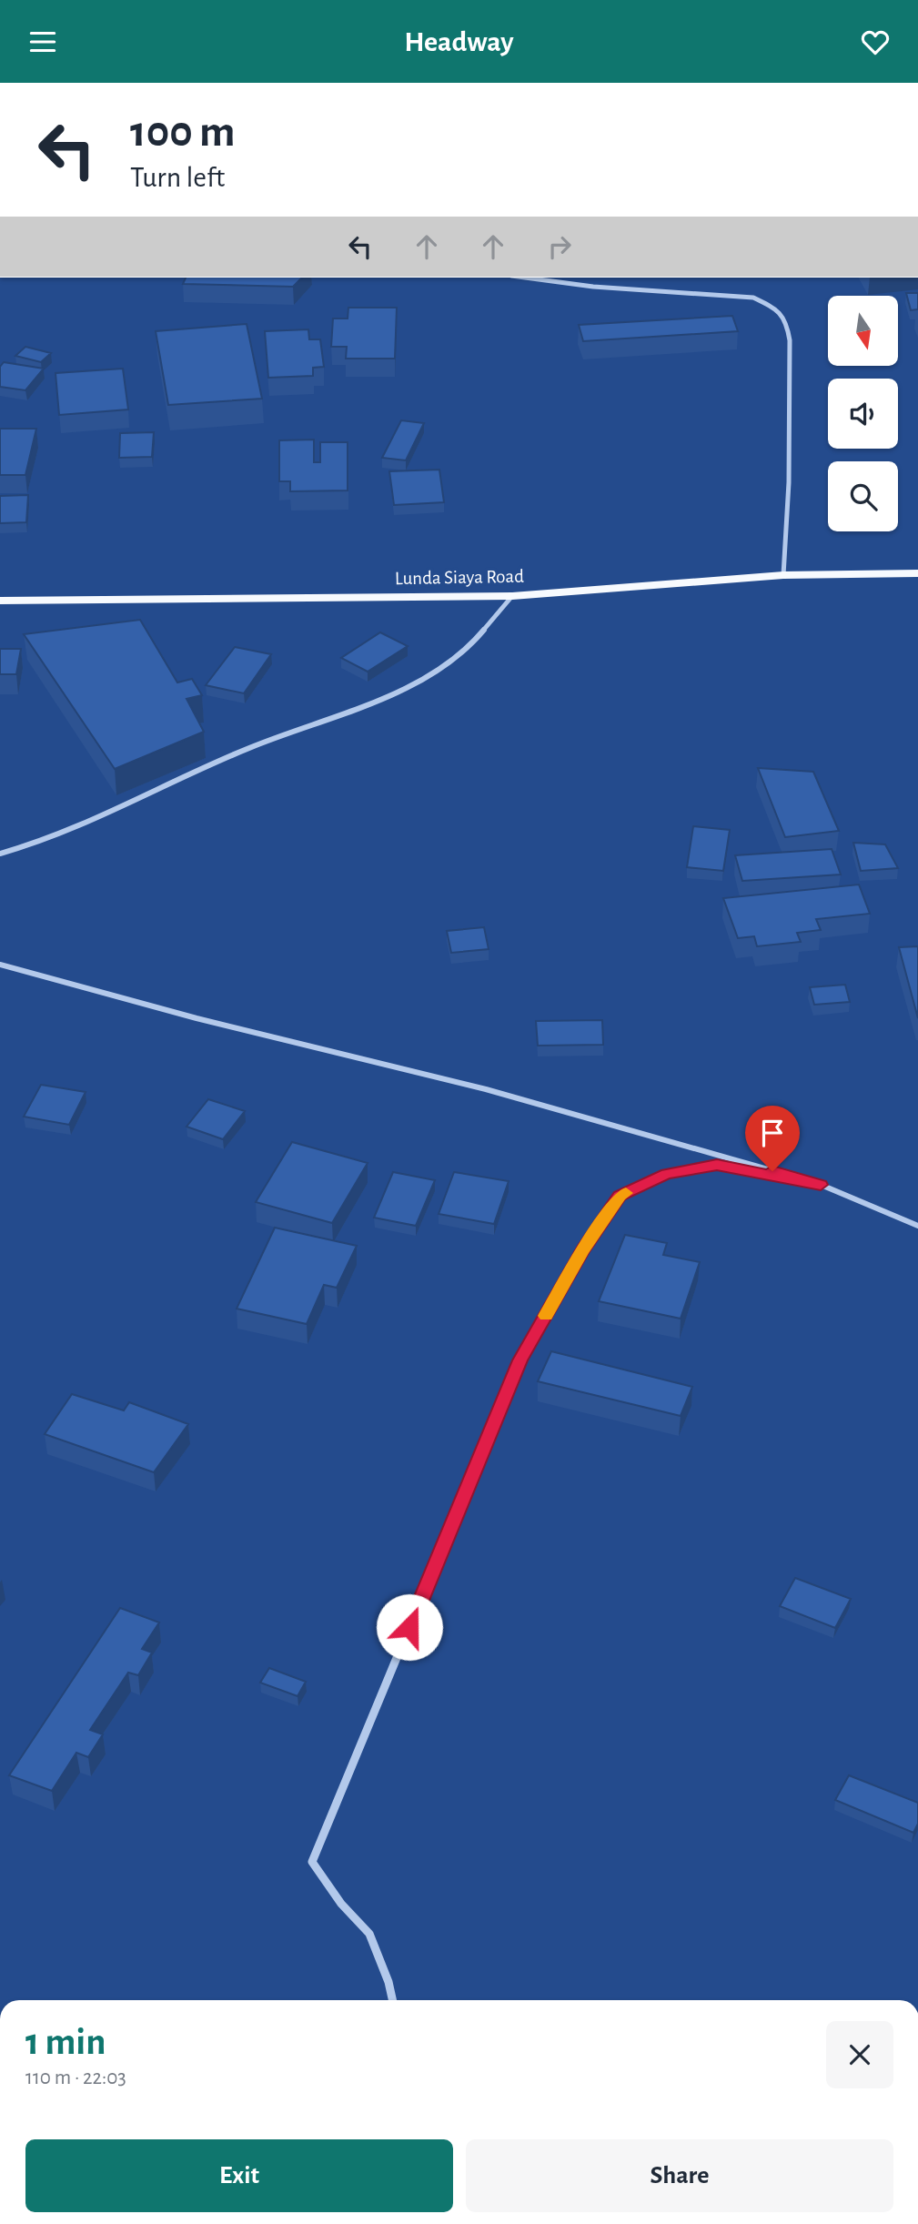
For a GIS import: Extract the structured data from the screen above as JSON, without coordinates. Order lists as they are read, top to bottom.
{
  "streets": {
    "main road": ["Lunda Siaya Road"]
  },
  "north": "bottom",
  "page": {
    "header": "Headway",
    "turn": ["100 m", "Turn left"],
    "heading": ["1 min", "110 m · 22:03"],
    "buttons": ["Exit", "Share"]
  }
}
